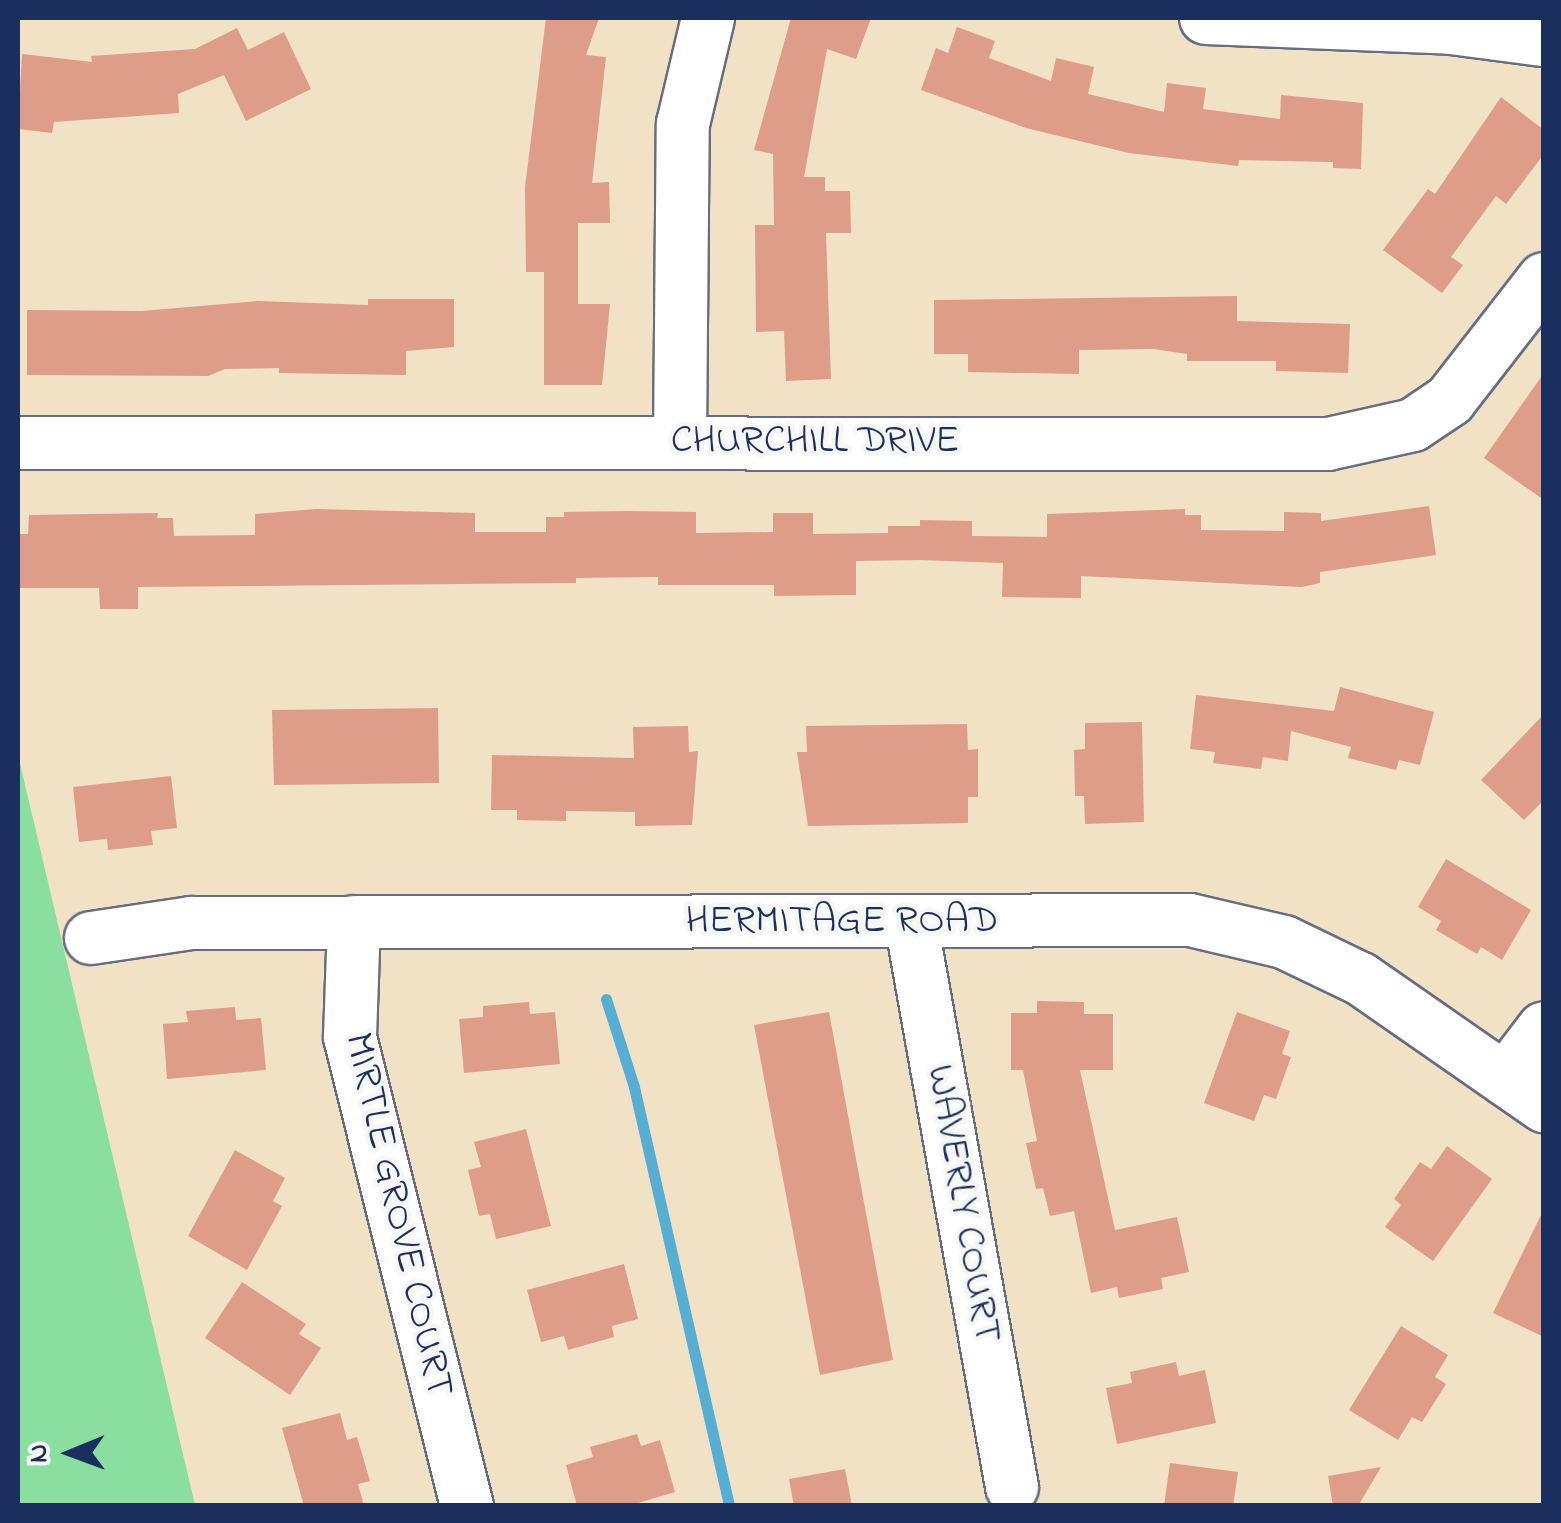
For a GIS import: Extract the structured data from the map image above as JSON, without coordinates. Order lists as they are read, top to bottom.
{
  "streets": {
    "street": [
      "CHURCHILL DRIVE",
      "HERMITAGE ROAD",
      "WAVERLY COURT",
      "MIRTLE GROVE COURT"
    ]
  },
  "crossings": [
    ["HERMITAGE ROAD", "WAVERLY COURT"],
    ["HERMITAGE ROAD", "MIRTLE GROVE COURT"]
  ],
  "north": "left"
}
